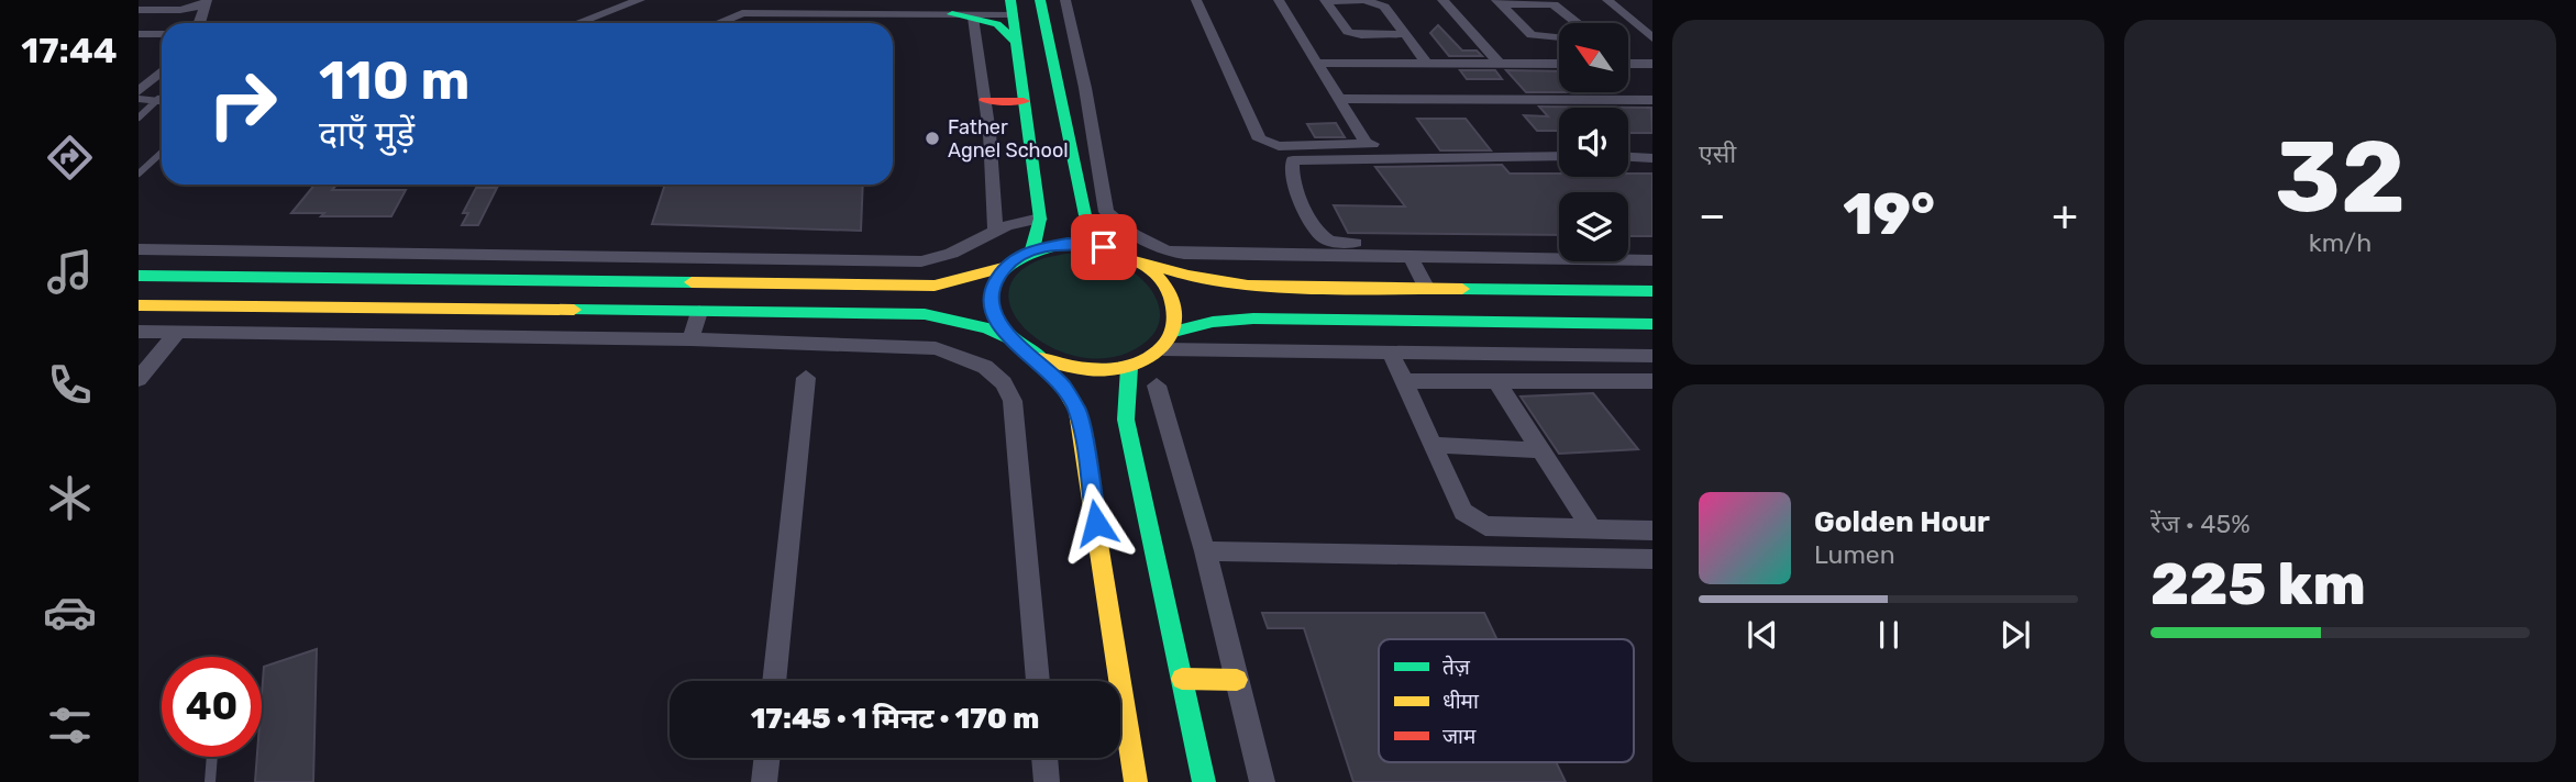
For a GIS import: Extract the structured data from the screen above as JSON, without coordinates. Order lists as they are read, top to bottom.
{
  "places": ["Father Agnel School"],
  "legend": ["तेज़", "धीमा", "जाम"],
  "north": "top left",
  "page": {
    "tabs": "17:44",
    "tile": [
      "एसी",
      ["32", "km/h"],
      ["रेंज · 45%", "225 km"]
    ],
    "turn": ["110 m", "दाएँ मुड़ें"],
    "heat": ["−", "19°", "+"],
    "song": ["Golden Hour", "Lumen"],
    "limit": "40",
    "trip": "17:45 · 1 मिनट · 170 m"
  }
}
